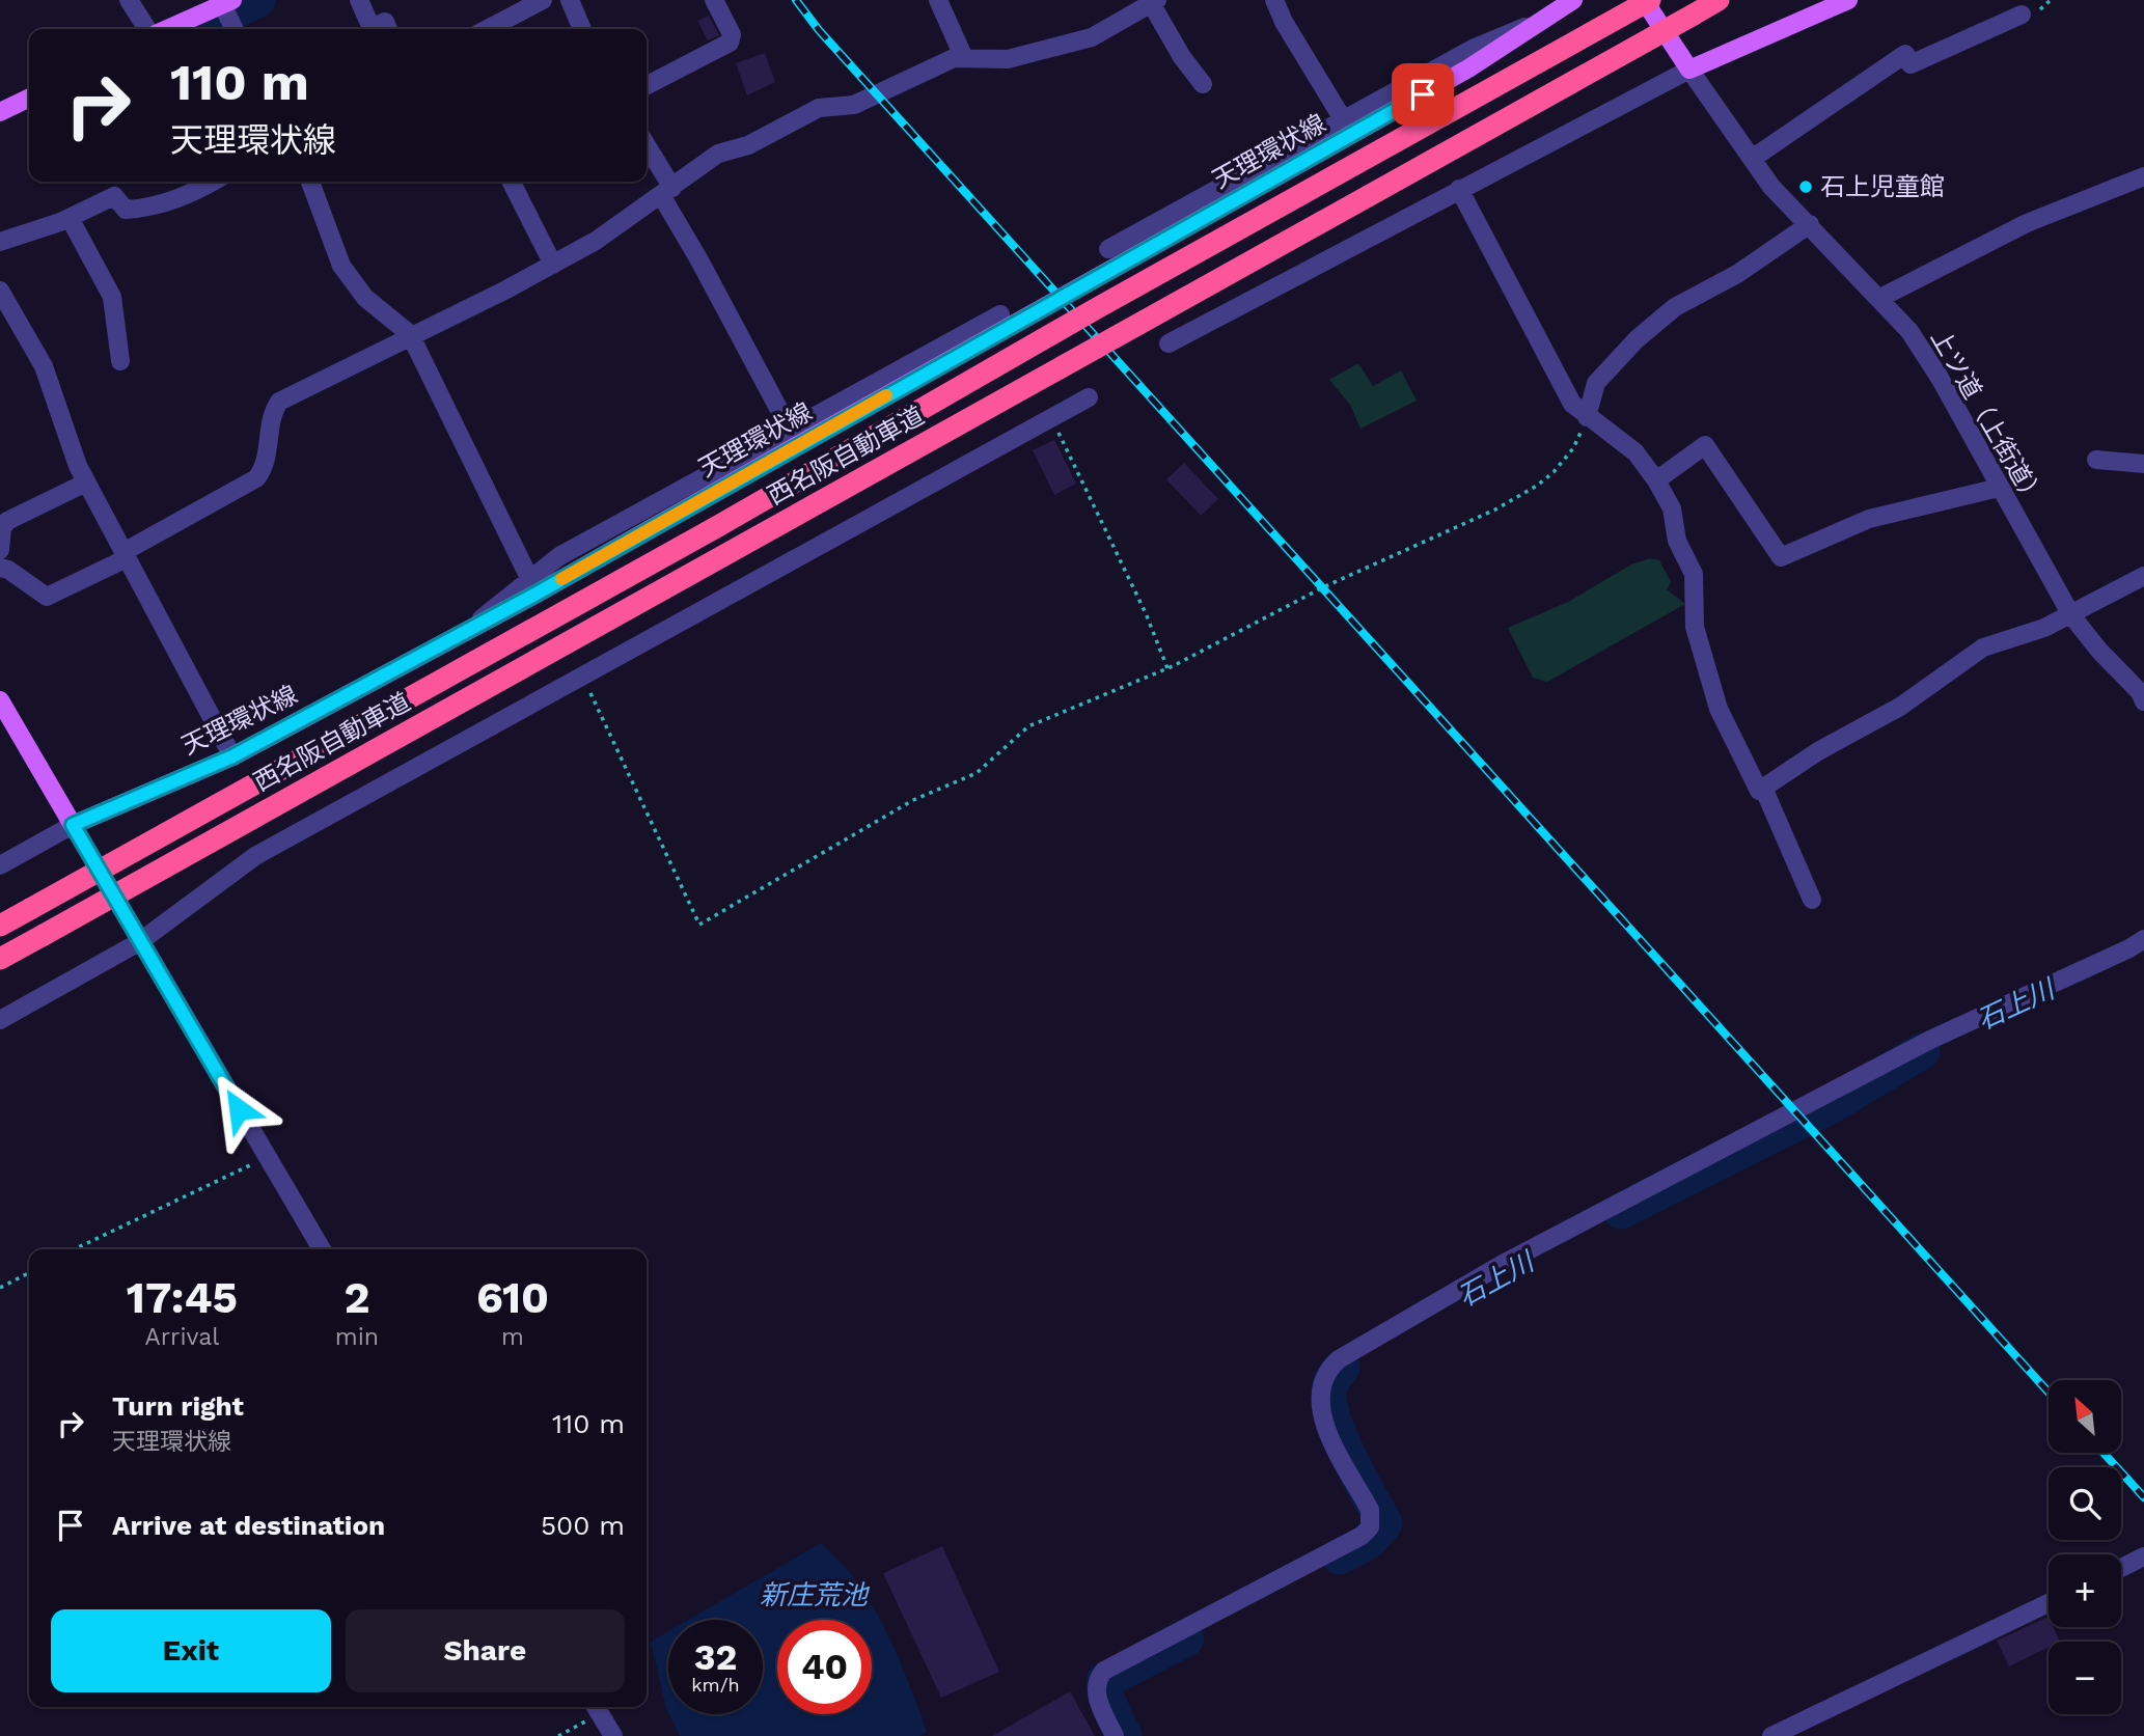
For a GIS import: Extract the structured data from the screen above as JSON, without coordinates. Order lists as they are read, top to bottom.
{
  "streets": {
    "highway": ["西名阪自動車道"],
    "main road": ["天理環状線"],
    "street": ["上ツ道（上街道）"]
  },
  "water": ["石上川", "新庄荒池"],
  "places": ["石上児童館"],
  "north": "top left",
  "page": {
    "turn": ["110 m", "天理環状線"],
    "eta": [
      "17:45",
      "Arrival",
      "2",
      "min",
      "610",
      "m"
    ],
    "list": [
      {
        "name": "Turn right",
        "note": "天理環状線",
        "value": "110 m"
      },
      {
        "name": "Arrive at destination",
        "value": "500 m"
      }
    ],
    "map_buttons": ["+", "−"],
    "buttons": ["Exit", "Share"],
    "speed": "32 km/h",
    "limit": "40"
  }
}
